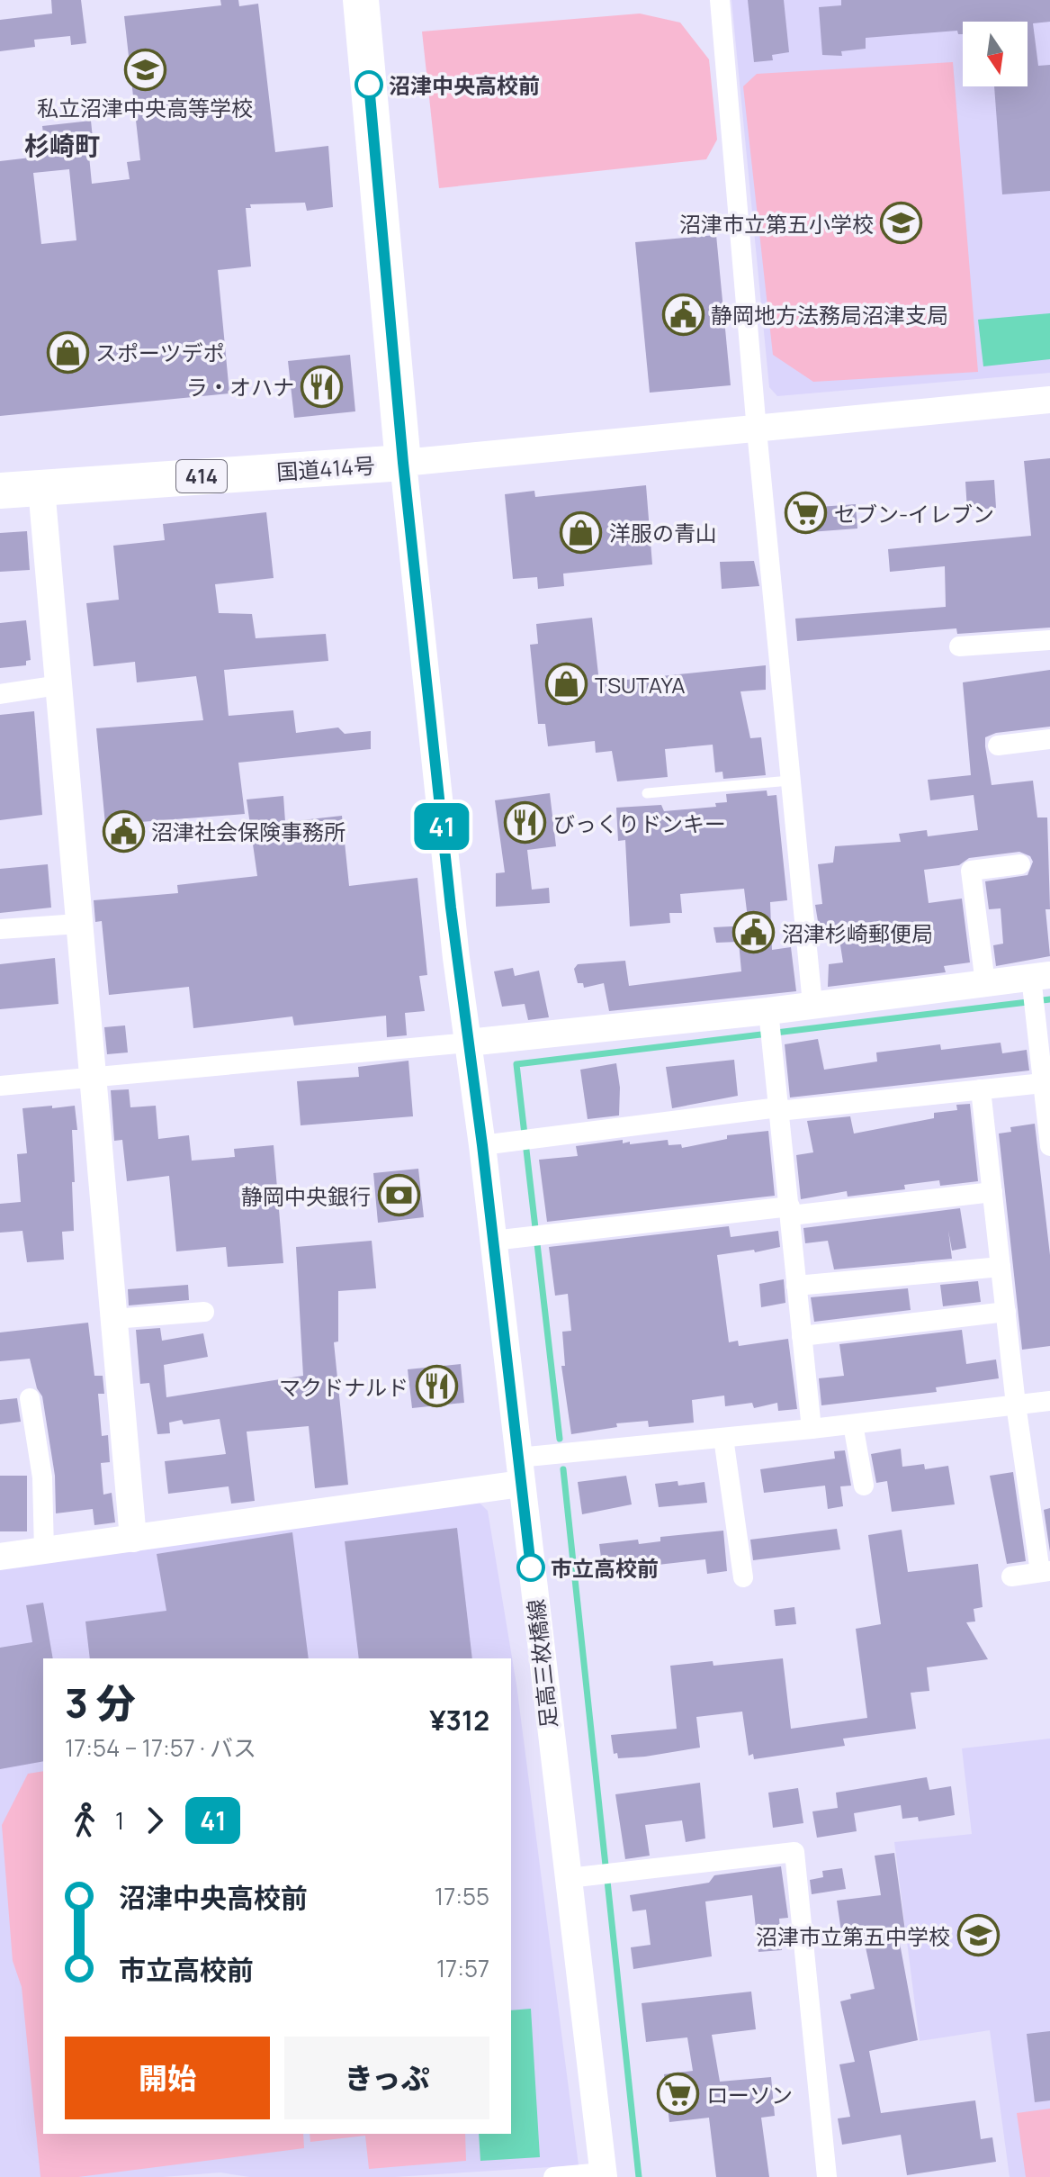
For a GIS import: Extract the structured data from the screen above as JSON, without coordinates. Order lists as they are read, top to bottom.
{
  "streets": {
    "highway": ["国道414号", "414"],
    "street": ["足高三枚橋線"]
  },
  "crossings": [
    ["国道414号", "足高三枚橋線"]
  ],
  "districts": ["杉崎町"],
  "places": {
    "school or university": ["私立沼津中央高等学校", "沼津市立第五小学校", "沼津市立第五中学校"],
    "other": ["沼津中央高校前", "市立高校前"],
    "public building": ["静岡地方法務局沼津支局", "沼津社会保険事務所", "沼津杉崎郵便局"],
    "shop": ["スポーツデポ", "洋服の青山", "TSUTAYA"],
    "restaurant": ["ラ・オハナ", "びっくりドンキー", "マクドナルド"],
    "supermarket": ["セブン-イレブン", "ローソン"],
    "bank": ["静岡中央銀行"]
  },
  "lines": ["bus line 41"],
  "north": "bottom",
  "page": {
    "on_map": "41",
    "heading": ["3 分", "17:54 – 17:57 · バス", "¥312"],
    "legs": ["1", "41"],
    "list": [
      {
        "name": "沼津中央高校前",
        "value": "17:55"
      },
      {
        "name": "市立高校前",
        "value": "17:57"
      }
    ],
    "buttons": ["開始", "きっぷ"]
  }
}
